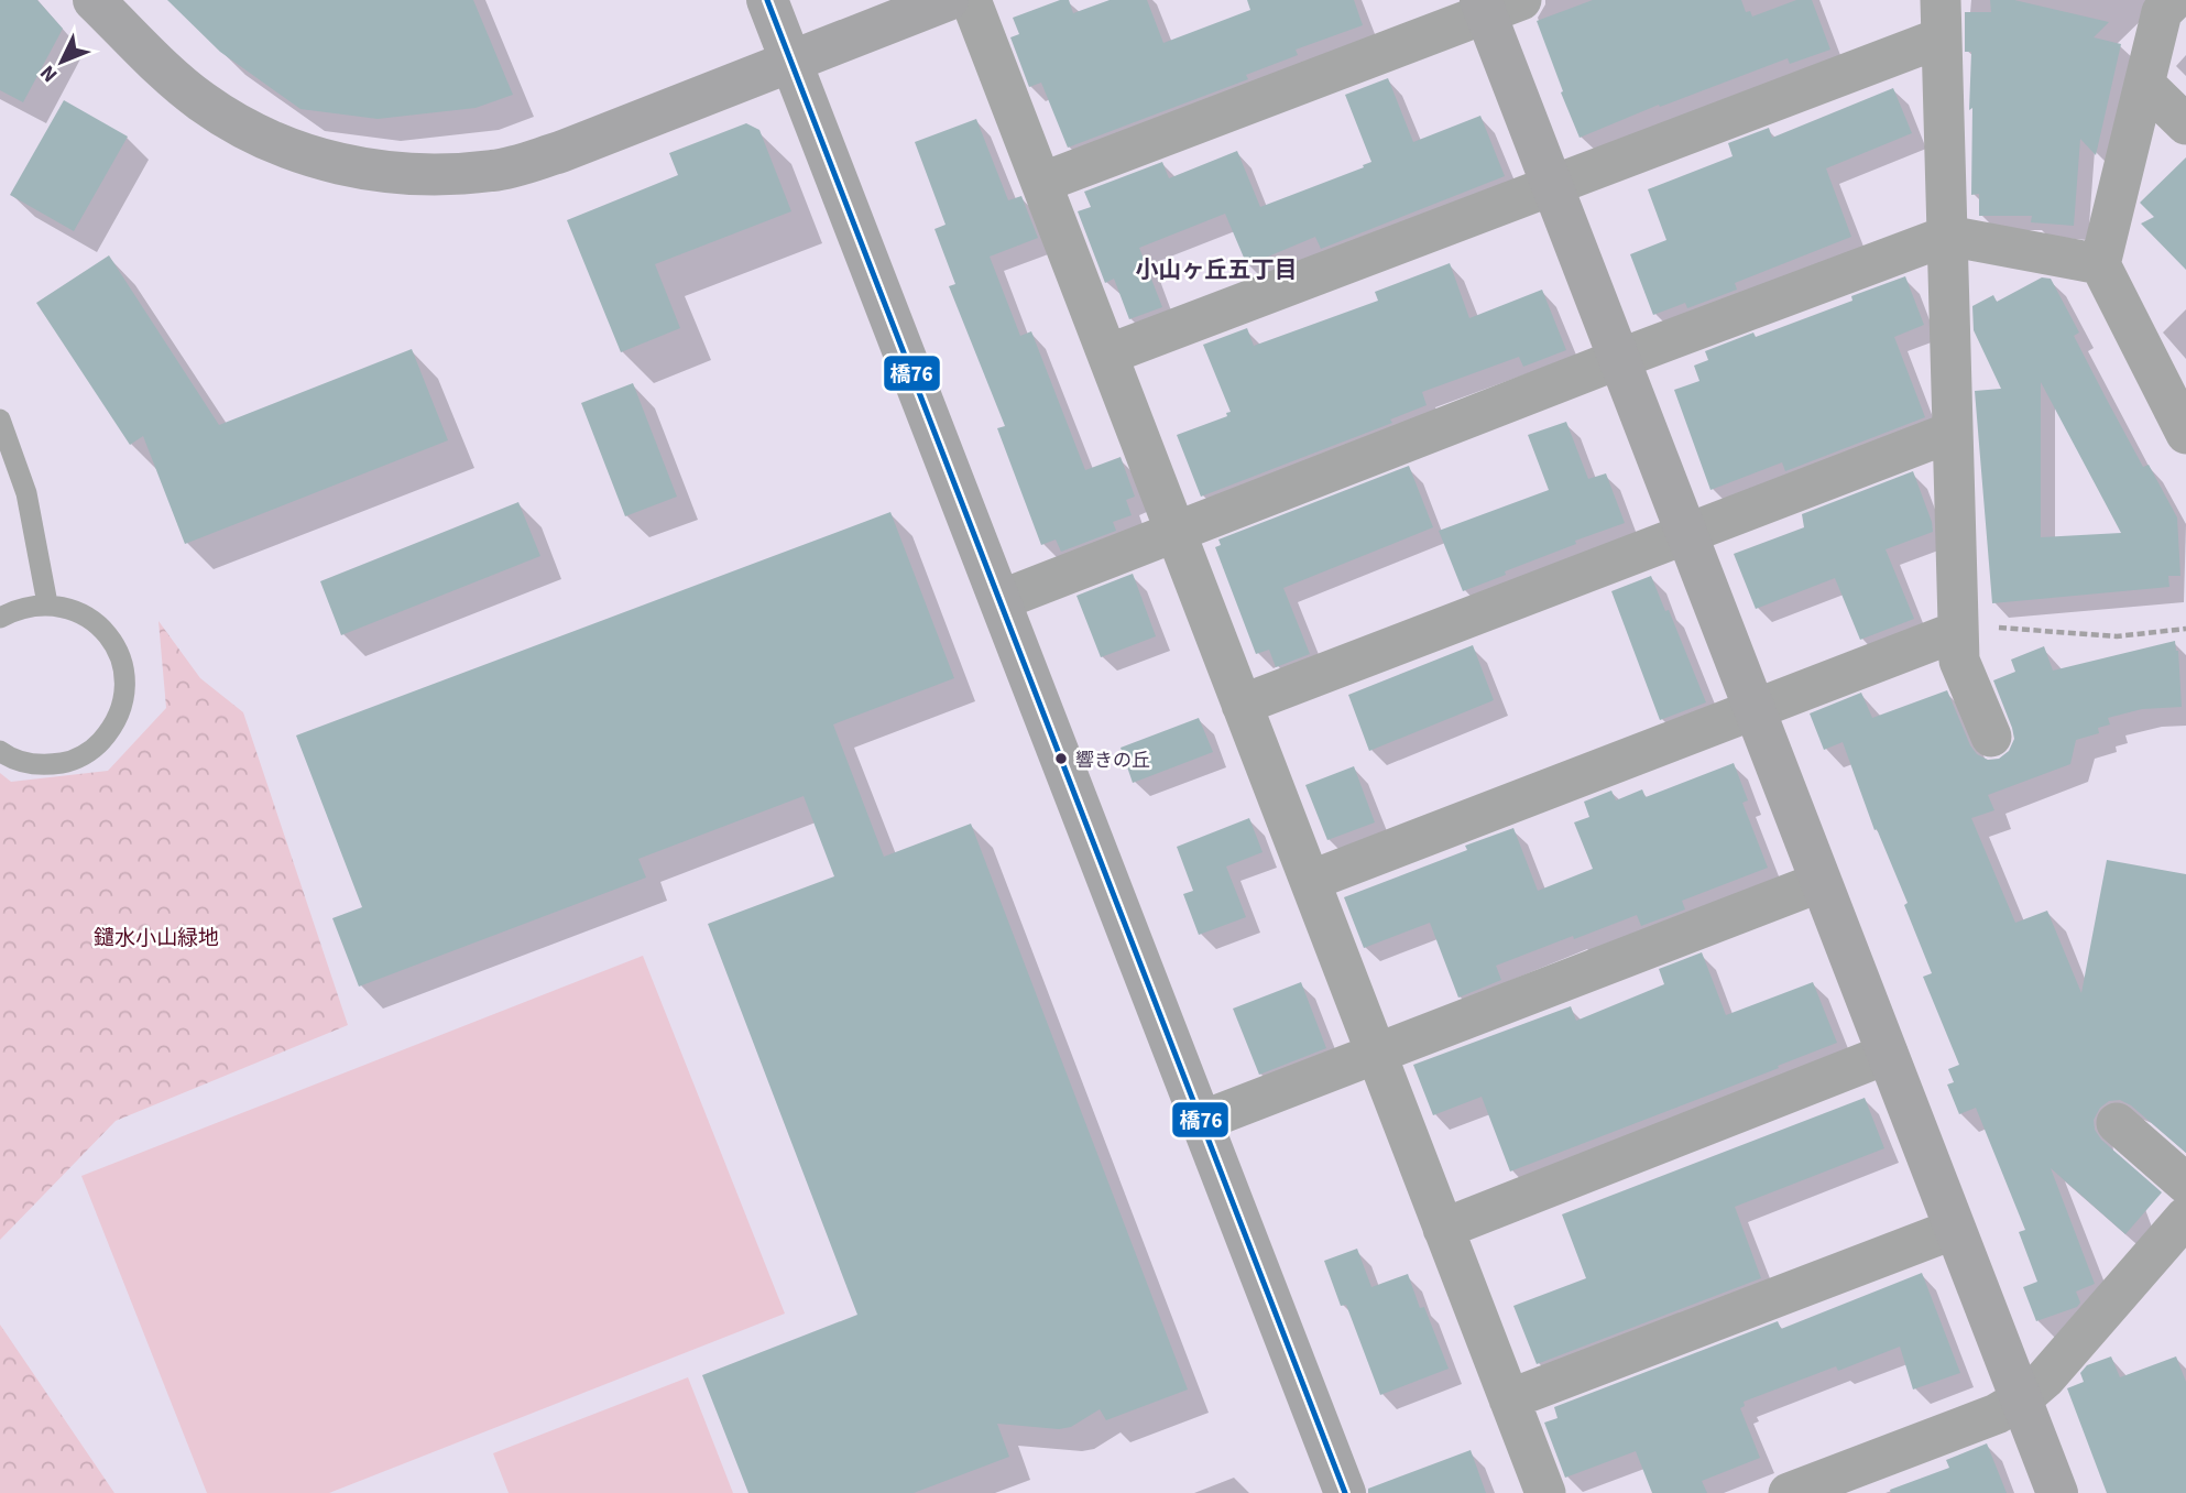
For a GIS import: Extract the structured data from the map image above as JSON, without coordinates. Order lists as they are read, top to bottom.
{
  "districts": ["小山ヶ丘五丁目"],
  "parks": ["鑓水小山緑地"],
  "places": ["響きの丘"],
  "lines": ["transit line 橋76"],
  "north": "bottom left"
}
